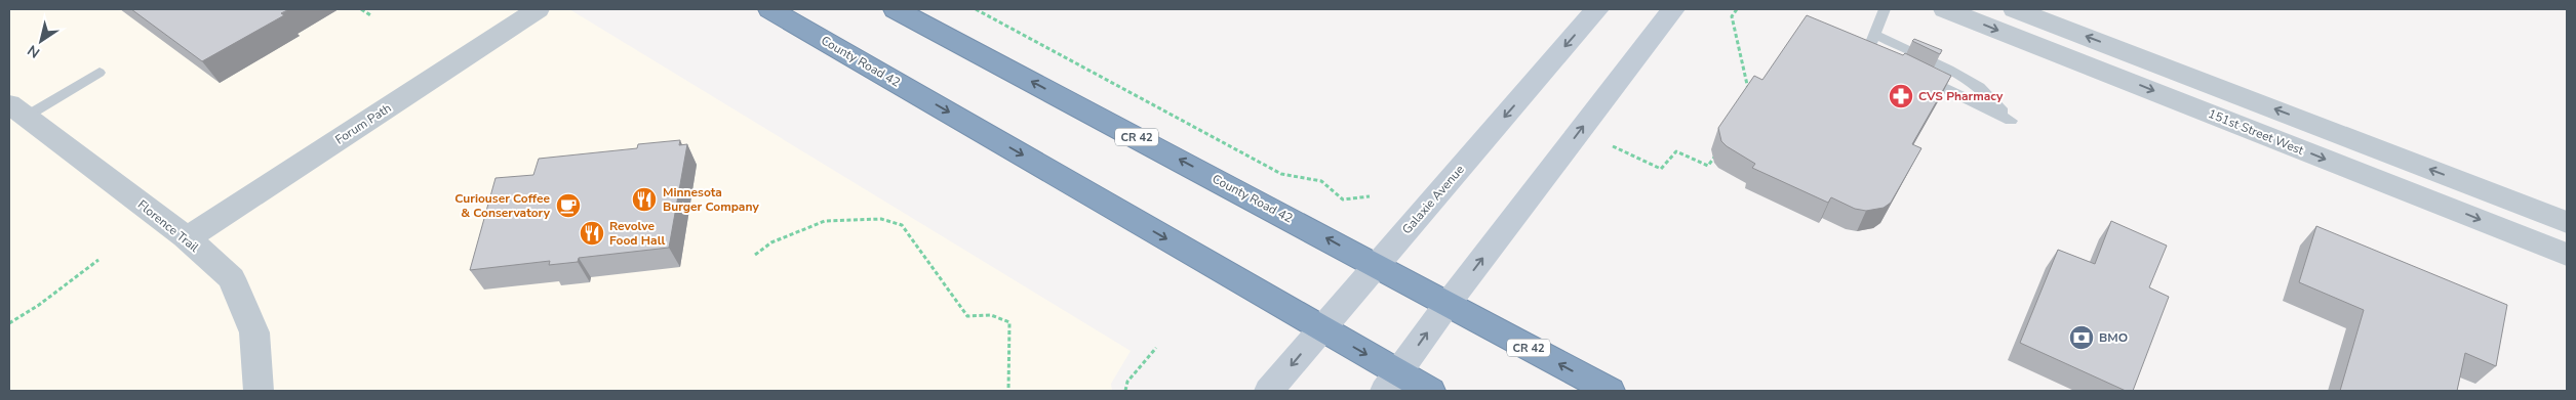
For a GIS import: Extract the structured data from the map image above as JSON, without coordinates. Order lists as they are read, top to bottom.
{
  "streets": {
    "highway": ["County Road 42", "CR 42"],
    "street": [
      "Forum Path",
      "151st Street West",
      "Galaxie Avenue",
      "Florence Trail"
    ]
  },
  "crossings": [
    ["County Road 42", "Galaxie Avenue"],
    ["Forum Path", "Florence Trail"]
  ],
  "places": {
    "pharmacy": ["CVS Pharmacy"],
    "restaurant": ["Minnesota Burger Company", "Revolve Food Hall"],
    "cafe": ["Curiouser Coffee & Conservatory"],
    "bank": ["BMO"]
  },
  "north": "bottom left"
}
